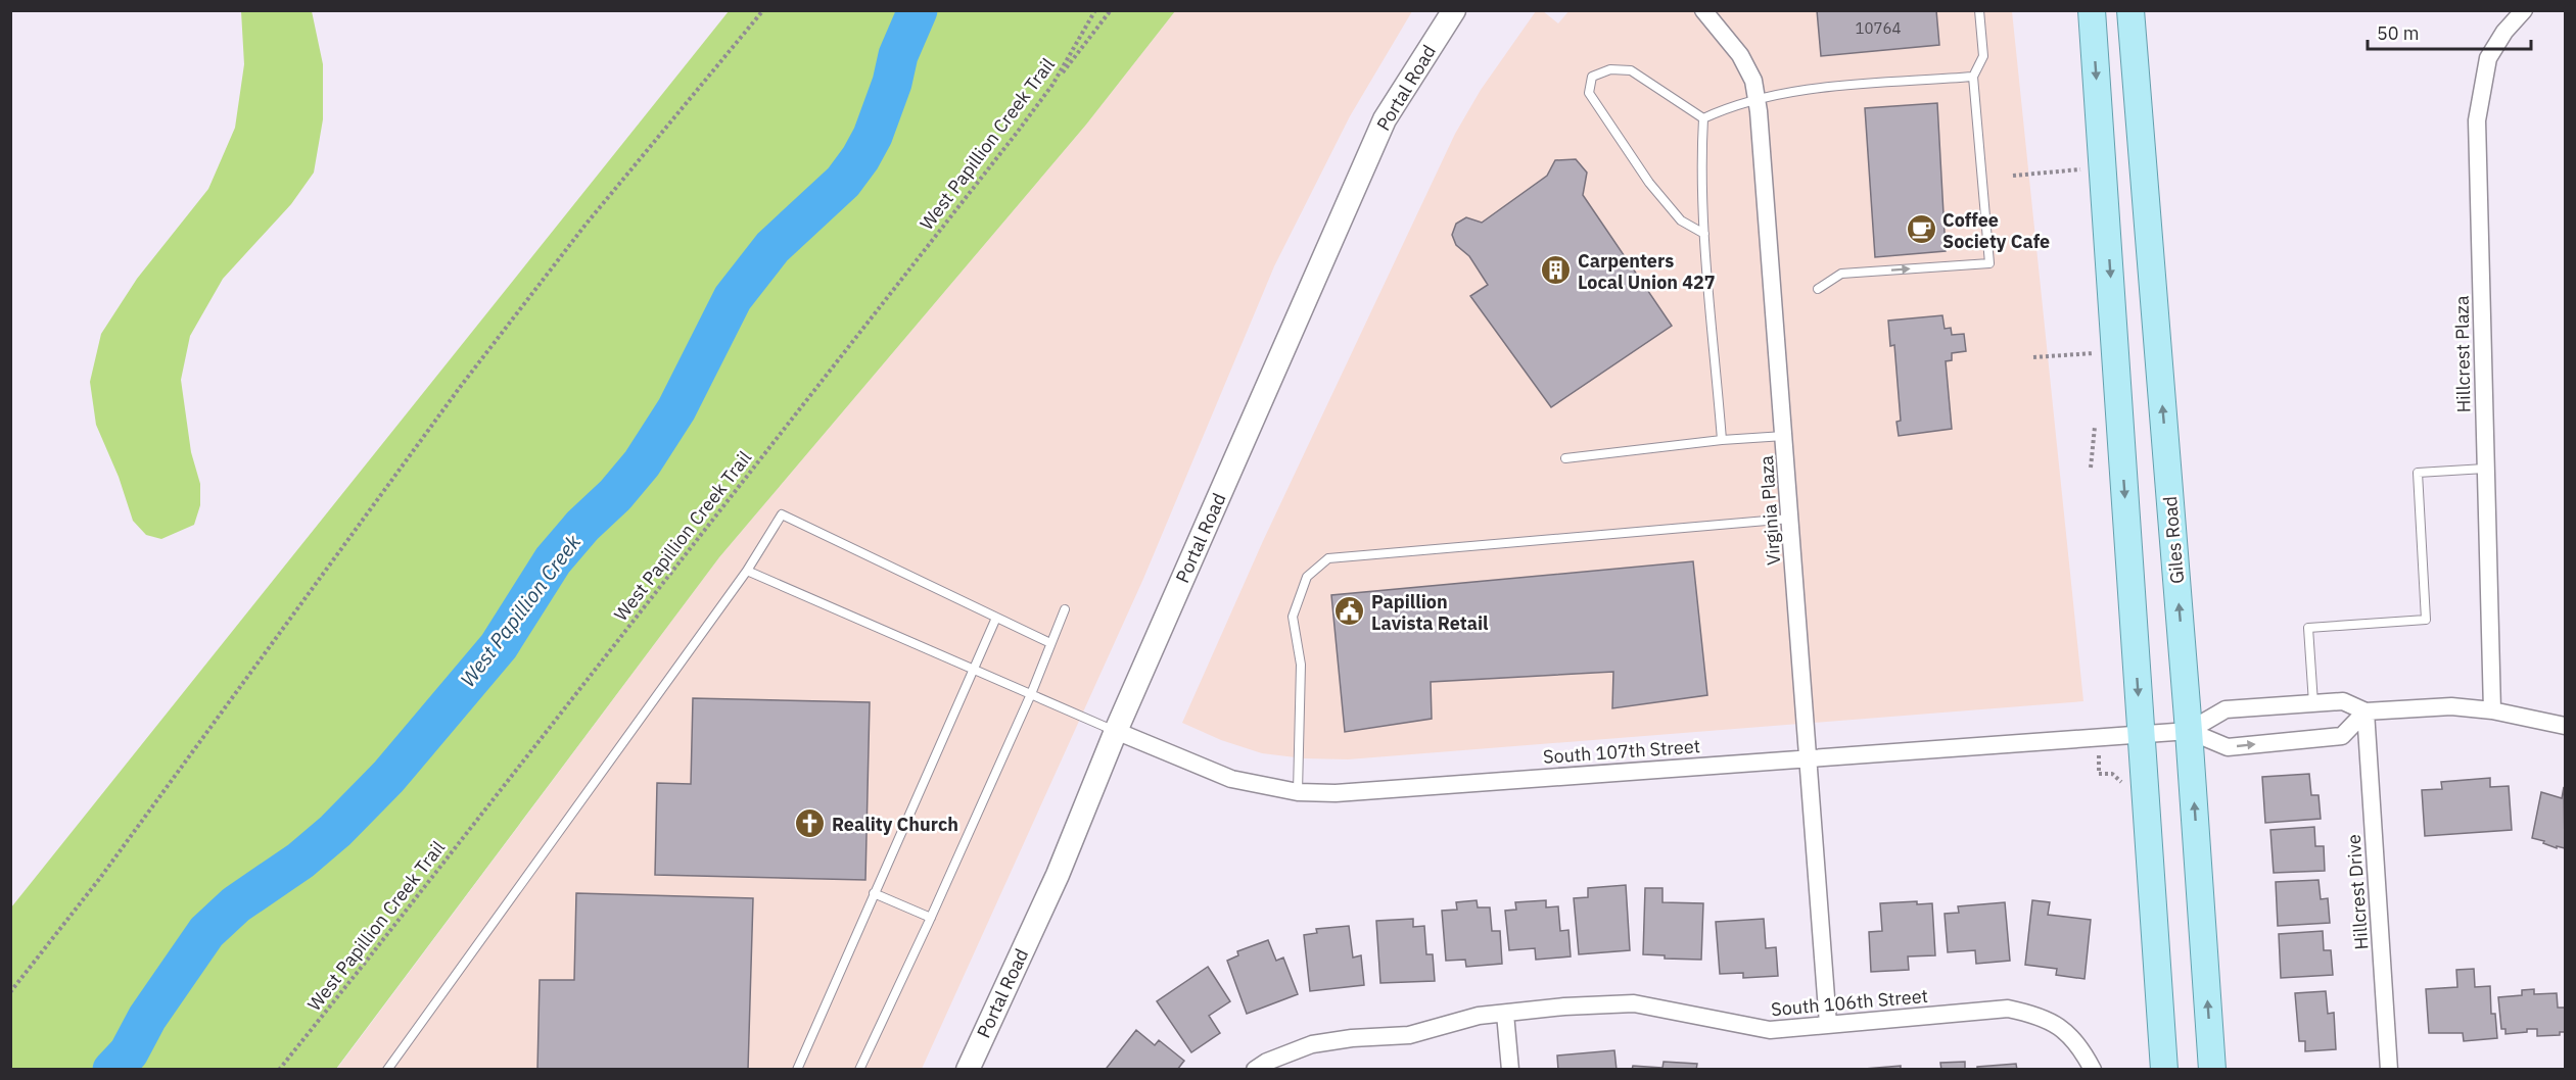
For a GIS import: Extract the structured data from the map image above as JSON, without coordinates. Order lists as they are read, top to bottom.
{
  "streets": {
    "main road": ["Portal Road", "Giles Road"],
    "street": [
      "Hillcrest Plaza",
      "Virginia Plaza",
      "South 107th Street",
      "Hillcrest Drive",
      "South 106th Street"
    ],
    "path": ["West Papillion Creek Trail"]
  },
  "crossings": [
    ["Portal Road", "South 107th Street"],
    ["Virginia Plaza", "South 107th Street"],
    ["Virginia Plaza", "South 106th Street"],
    ["Giles Road", "South 107th Street"]
  ],
  "water": ["West Papillion Creek"],
  "places": {
    "cafe": ["Coffee Society Cafe"],
    "building": ["Carpenters Local Union 427"],
    "public building": ["Papillion Lavista Retail"],
    "church": ["Reality Church"]
  },
  "house_numbers": ["10764"],
  "scale_bar": "50 m"
}
